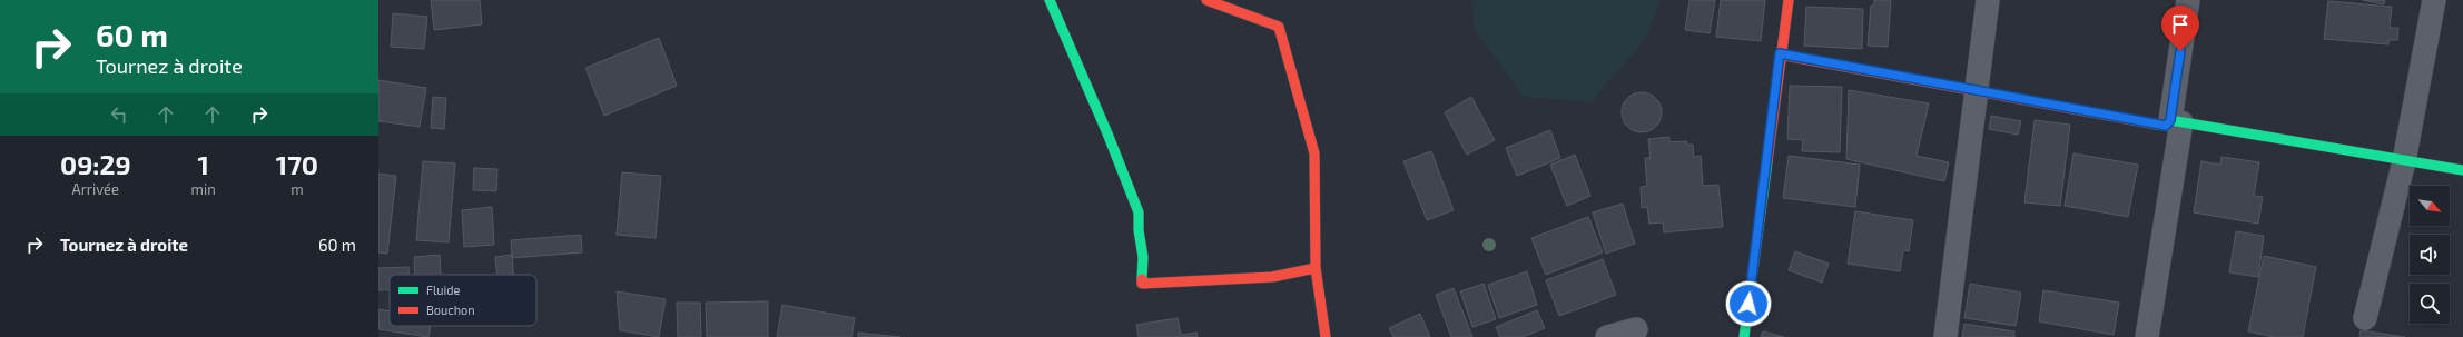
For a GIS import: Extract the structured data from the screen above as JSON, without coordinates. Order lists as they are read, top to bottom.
{
  "legend": ["Fluide", "Bouchon"],
  "north": "bottom right",
  "page": {
    "turn": ["60 m", "Tournez à droite"],
    "eta": [
      "09:29",
      "Arrivée",
      "1",
      "min",
      "170",
      "m"
    ],
    "list": [
      {
        "name": "Tournez à droite",
        "value": "60 m"
      }
    ]
  }
}
